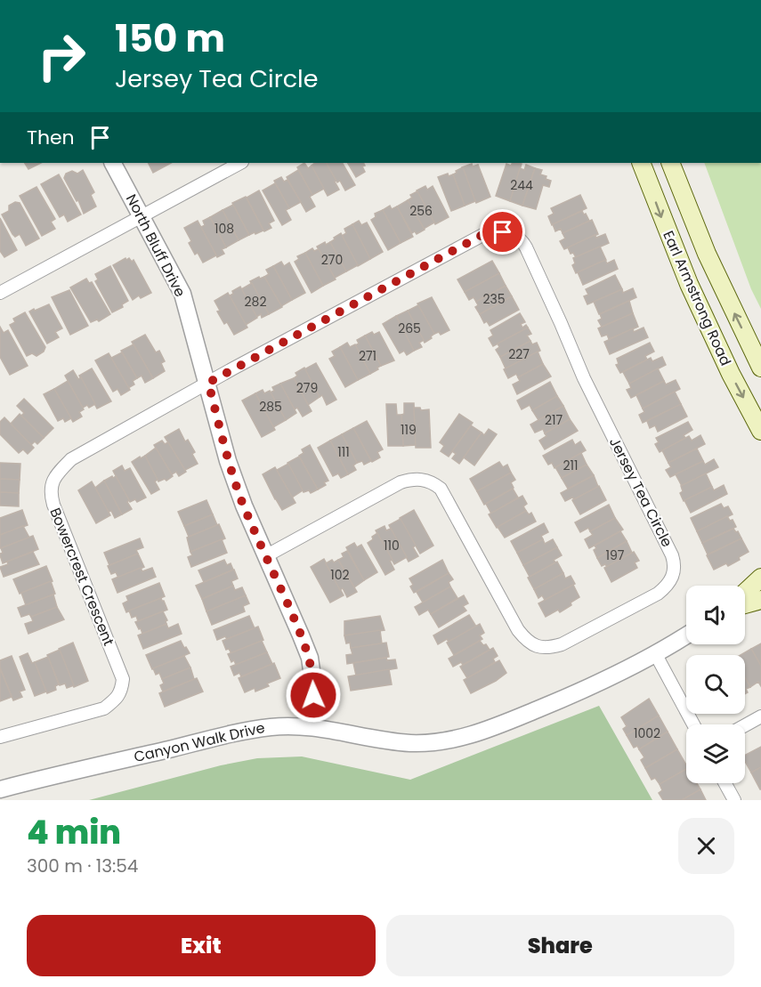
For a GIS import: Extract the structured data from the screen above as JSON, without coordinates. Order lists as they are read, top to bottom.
{
  "streets": {
    "main road": ["Earl Armstrong Road"],
    "street": [
      "North Bluff Drive",
      "Jersey Tea Circle",
      "Bowercrest Crescent",
      "Canyon Walk Drive"
    ]
  },
  "crossings": [
    ["North Bluff Drive", "Jersey Tea Circle"],
    ["North Bluff Drive", "Bowercrest Crescent"],
    ["North Bluff Drive", "Canyon Walk Drive"],
    ["Jersey Tea Circle", "Bowercrest Crescent"]
  ],
  "house_numbers": [
    "244",
    "256",
    "108",
    "270",
    "235",
    "282",
    "265",
    "227",
    "271",
    "279",
    "285",
    "217",
    "119",
    "111",
    "211",
    "110",
    "197",
    "102",
    "1002"
  ],
  "page": {
    "turn": ["150 m", "Jersey Tea Circle"],
    "then": "Then",
    "heading": ["4 min", "300 m · 13:54"],
    "buttons": ["Exit", "Share"]
  }
}
